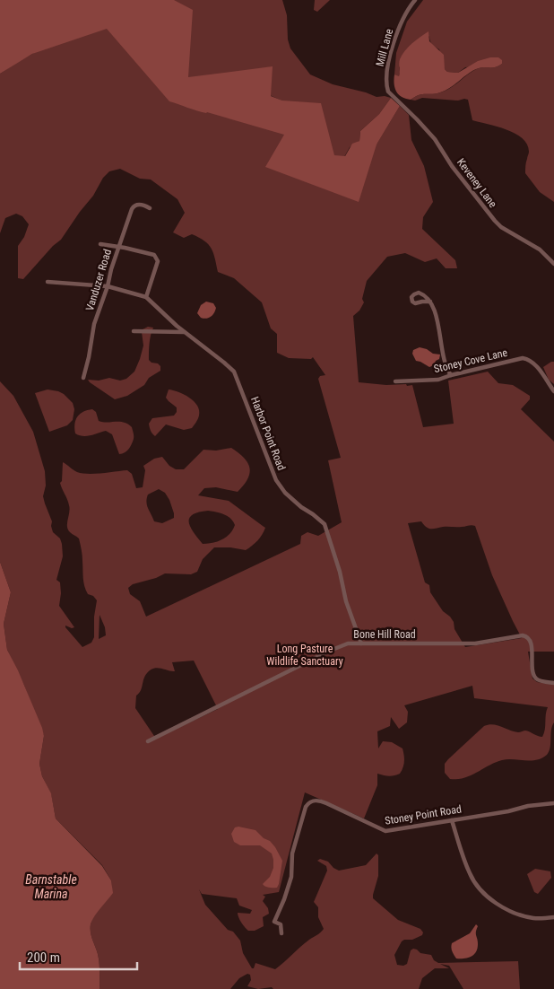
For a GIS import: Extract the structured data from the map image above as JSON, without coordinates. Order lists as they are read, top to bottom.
{
  "streets": {
    "street": [
      "Mill Lane",
      "Keveney Lane",
      "Vanduzer Road",
      "Stoney Cove Lane",
      "Harbor Point Road",
      "Bone Hill Road",
      "Stoney Point Road"
    ]
  },
  "crossings": [
    ["Mill Lane", "Keveney Lane"],
    ["Harbor Point Road", "Bone Hill Road"]
  ],
  "water": ["Barnstable Marina"],
  "parks": ["Long Pasture Wildlife Sanctuary"],
  "scale_bar": "200 m"
}
